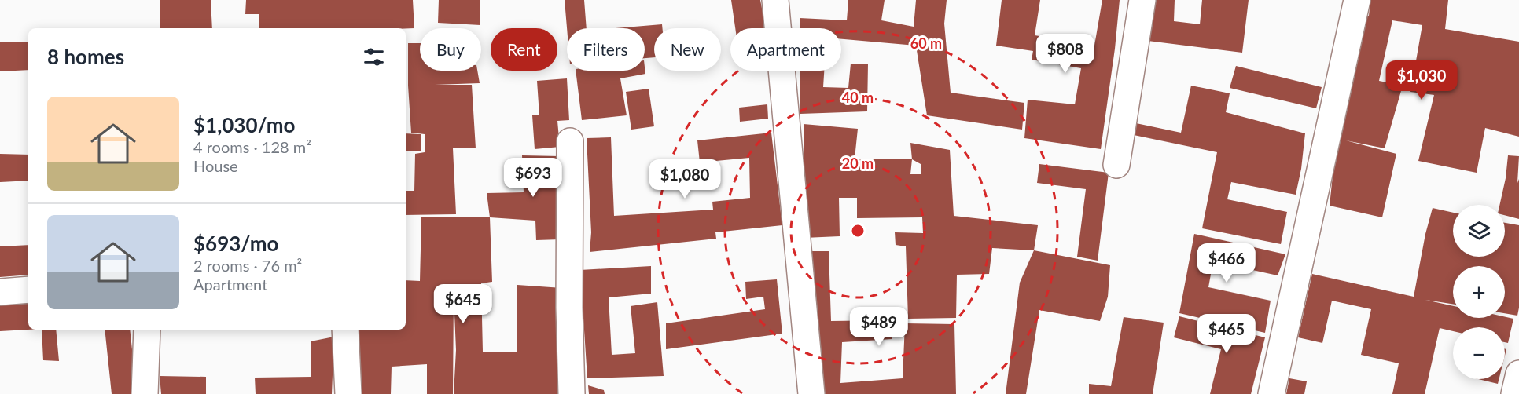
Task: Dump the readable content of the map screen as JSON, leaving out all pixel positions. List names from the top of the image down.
{
  "page": {
    "chip": [
      "Buy",
      "Rent",
      "Filters",
      "New",
      "Apartment"
    ],
    "heading": "8 homes",
    "price": [
      "$808",
      "$1,030",
      "$693",
      "$1,080",
      "$466",
      "$645",
      "$489",
      "$465"
    ],
    "list": [
      {
        "name": "$1,030/mo",
        "note": "4 rooms · 128 m² · House"
      },
      {
        "name": "$693/mo",
        "note": "2 rooms · 76 m² · Apartment"
      }
    ],
    "map_buttons": ["+", "−"]
  },
  "rings": ["60 m", "40 m", "20 m"]
}
